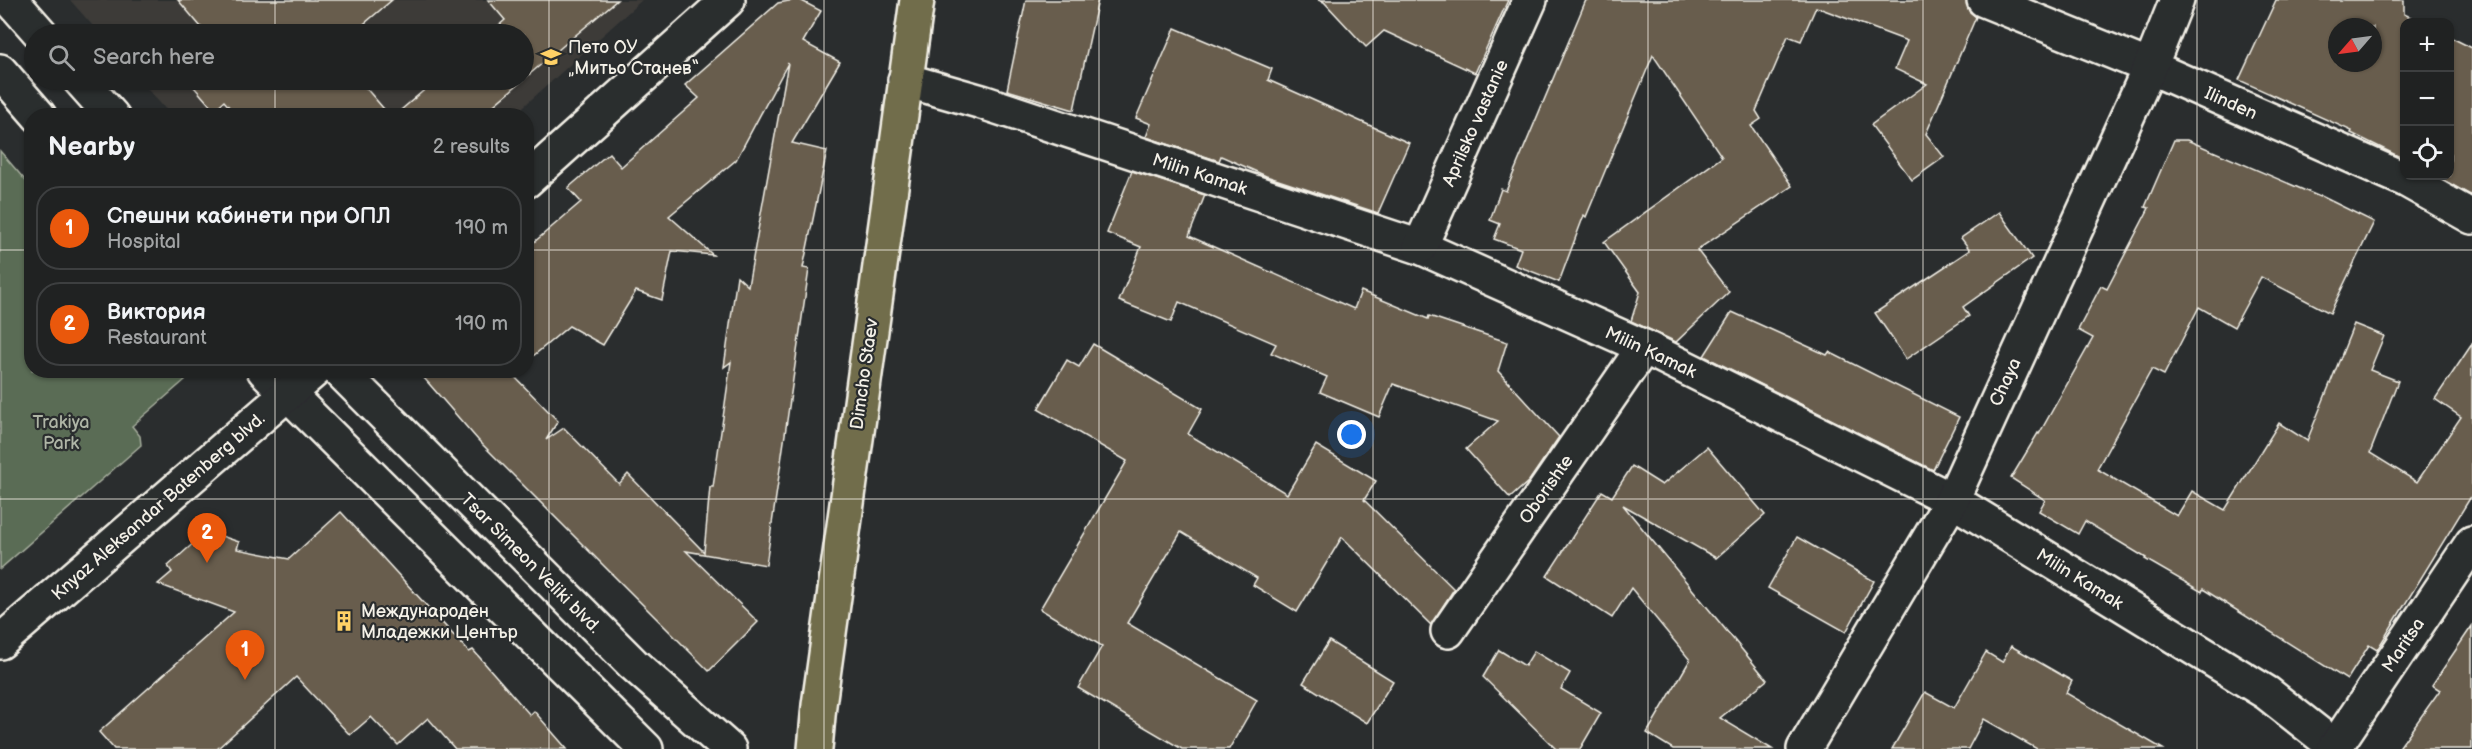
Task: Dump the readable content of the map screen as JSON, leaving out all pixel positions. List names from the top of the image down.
{
  "streets": {
    "main road": ["Dimcho Staev"],
    "street": [
      "Ilinden",
      "Aprilsko vastanie",
      "Milin Kamak",
      "Chaya",
      "Oborishte",
      "Knyaz Aleksandar Batenberg blvd.",
      "Tsar Simeon Veliki blvd.",
      "Maritsa"
    ]
  },
  "crossings": [
    ["Ilinden", "Chaya"],
    ["Aprilsko vastanie", "Milin Kamak"],
    ["Milin Kamak", "Dimcho Staev"],
    ["Milin Kamak", "Chaya"],
    ["Milin Kamak", "Oborishte"],
    ["Milin Kamak", "Maritsa"]
  ],
  "parks": ["Trakiya Park"],
  "places": {
    "school or university": ["Пето ОУ „Митьо Станев“"],
    "building": ["Международен Младежки Център"]
  },
  "north": "bottom left",
  "page": {
    "map_buttons": ["+", "−"],
    "search": "Search here",
    "heading": ["Nearby", "2 results"],
    "list": [
      {
        "mark": "1",
        "name": "Спешни кабинети при ОПЛ",
        "note": "Hospital",
        "value": "190 m"
      },
      {
        "mark": "2",
        "name": "Виктория",
        "note": "Restaurant",
        "value": "190 m"
      }
    ],
    "pins": ["2", "1"]
  }
}
